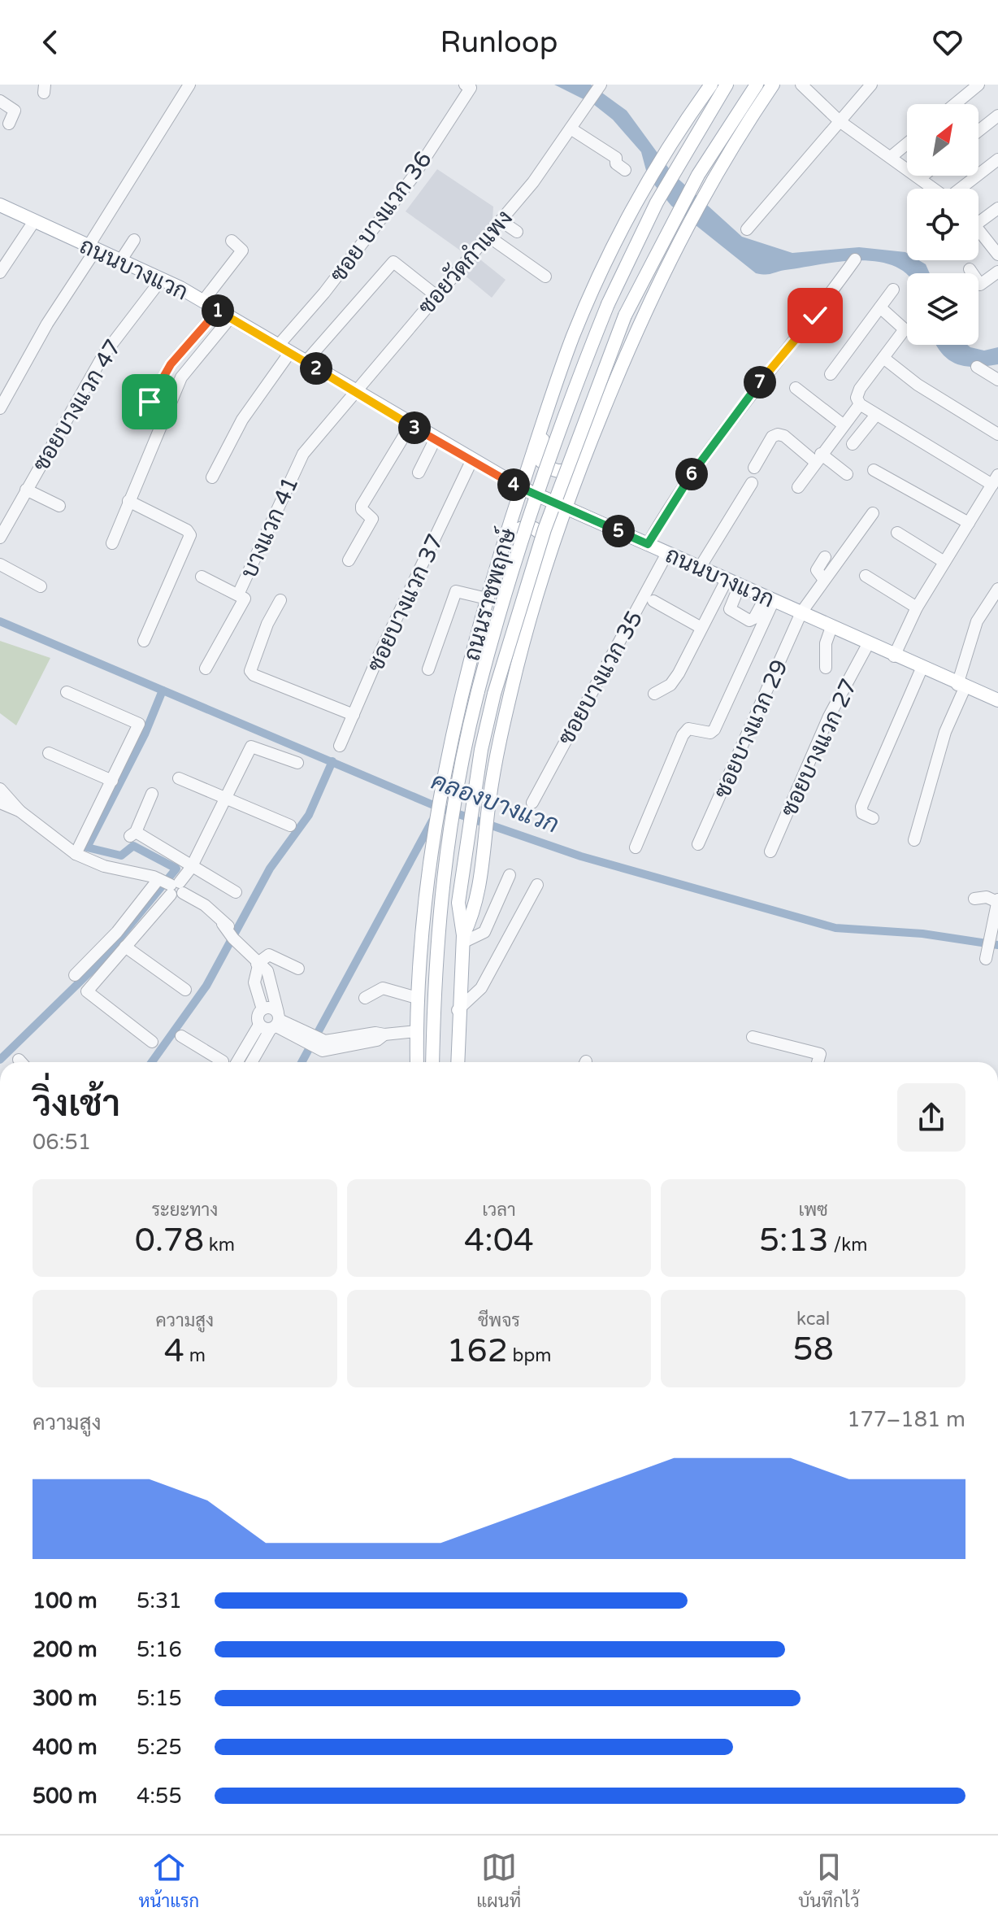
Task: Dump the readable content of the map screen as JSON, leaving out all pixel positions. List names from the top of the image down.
{
  "streets": {
    "main road": ["ถนนบางแวก", "ถนนราชพฤกษ์"],
    "street": [
      "ซอย บางแวก 36",
      "ซอยวัดกำแพง",
      "ซอยบางแวก 47",
      "บางแวก 41",
      "ซอยบางแวก 37",
      "ซอยบางแวก 35",
      "ซอยบางแวก 29",
      "ซอยบางแวก 27"
    ]
  },
  "crossings": [
    ["ซอย บางแวก 36", "ถนนบางแวก"],
    ["ซอยวัดกำแพง", "ถนนบางแวก"],
    ["ซอยวัดกำแพง", "บางแวก 41"],
    ["ถนนบางแวก", "ซอยบางแวก 47"],
    ["ถนนบางแวก", "บางแวก 41"],
    ["ถนนบางแวก", "ถนนราชพฤกษ์"],
    ["ถนนบางแวก", "ซอยบางแวก 37"],
    ["ถนนบางแวก", "ซอยบางแวก 35"],
    ["ถนนบางแวก", "ซอยบางแวก 29"],
    ["ถนนบางแวก", "ซอยบางแวก 27"]
  ],
  "water": ["คลองบางแวก"],
  "north": "top right",
  "page": {
    "header": "Runloop",
    "pins": [
      "1",
      "2",
      "7",
      "3",
      "6",
      "4",
      "5"
    ],
    "heading": ["วิ่งเช้า", "06:51"],
    "stats": [
      ["ระยะทาง", "0.78 km"],
      ["เวลา", "4:04"],
      ["เพซ", "5:13 /km"],
      ["ความสูง", "4 m"],
      ["ชีพจร", "162 bpm"],
      ["kcal", "58"]
    ],
    "chart": ["ความสูง", "177–181 m"],
    "list": [
      {
        "name": "100 m",
        "note": "5:31"
      },
      {
        "name": "200 m",
        "note": "5:16"
      },
      {
        "name": "300 m",
        "note": "5:15"
      },
      {
        "name": "400 m",
        "note": "5:25"
      },
      {
        "name": "500 m",
        "note": "4:55"
      }
    ],
    "tabs": ["หน้าแรก", "แผนที่", "บันทึกไว้"]
  }
}
